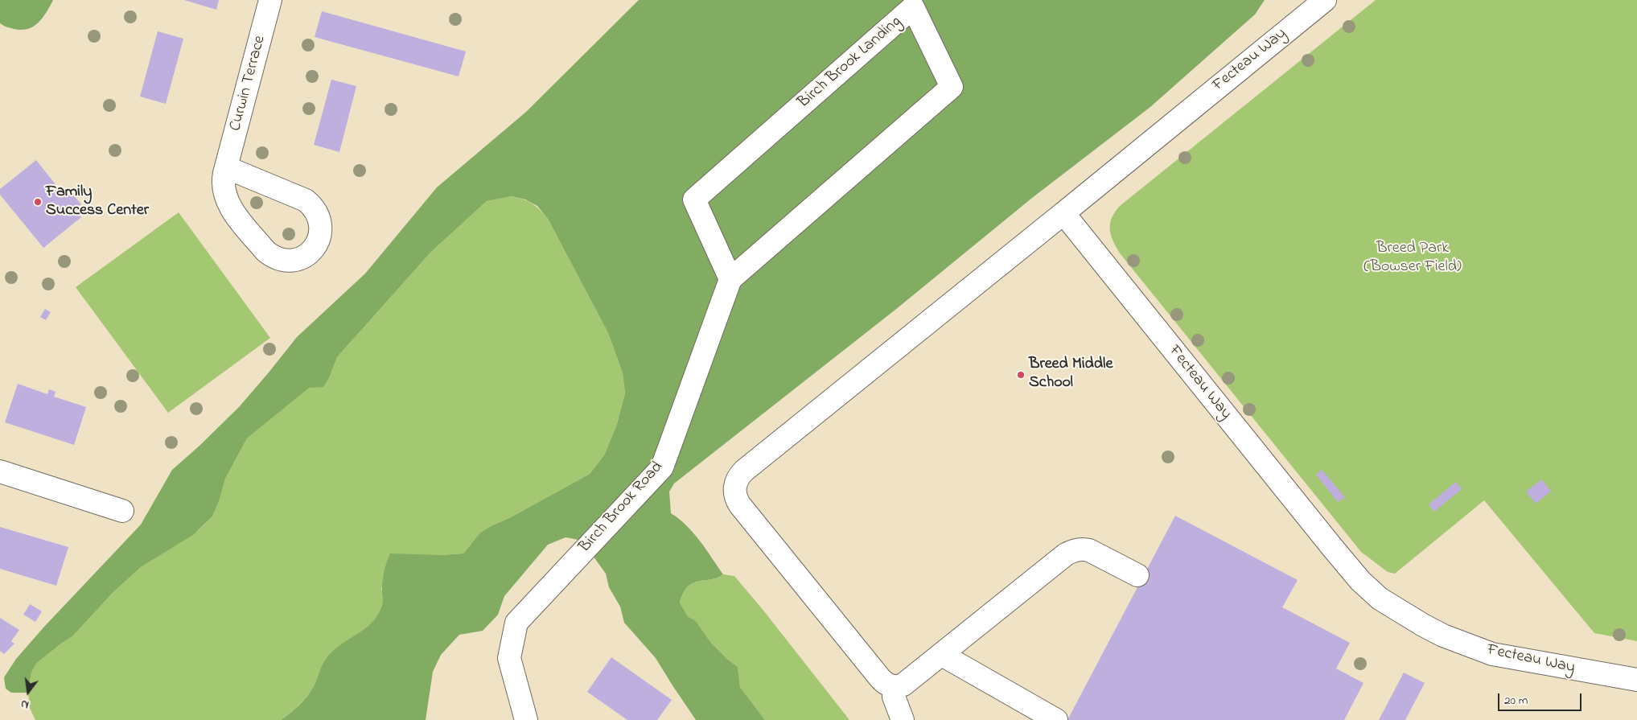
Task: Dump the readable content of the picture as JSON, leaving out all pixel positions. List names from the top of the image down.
{
  "streets": {
    "street": [
      "Fecteau Way",
      "Birch Brook Landing",
      "Curwin Terrace",
      "Birch Brook Road"
    ]
  },
  "crossings": [
    ["Birch Brook Landing", "Birch Brook Road"]
  ],
  "parks": ["Breed Park (Bowser Field)"],
  "places": ["Family Success Center", "Breed Middle School"],
  "scale_bar": "20 m",
  "north": "bottom"
}
